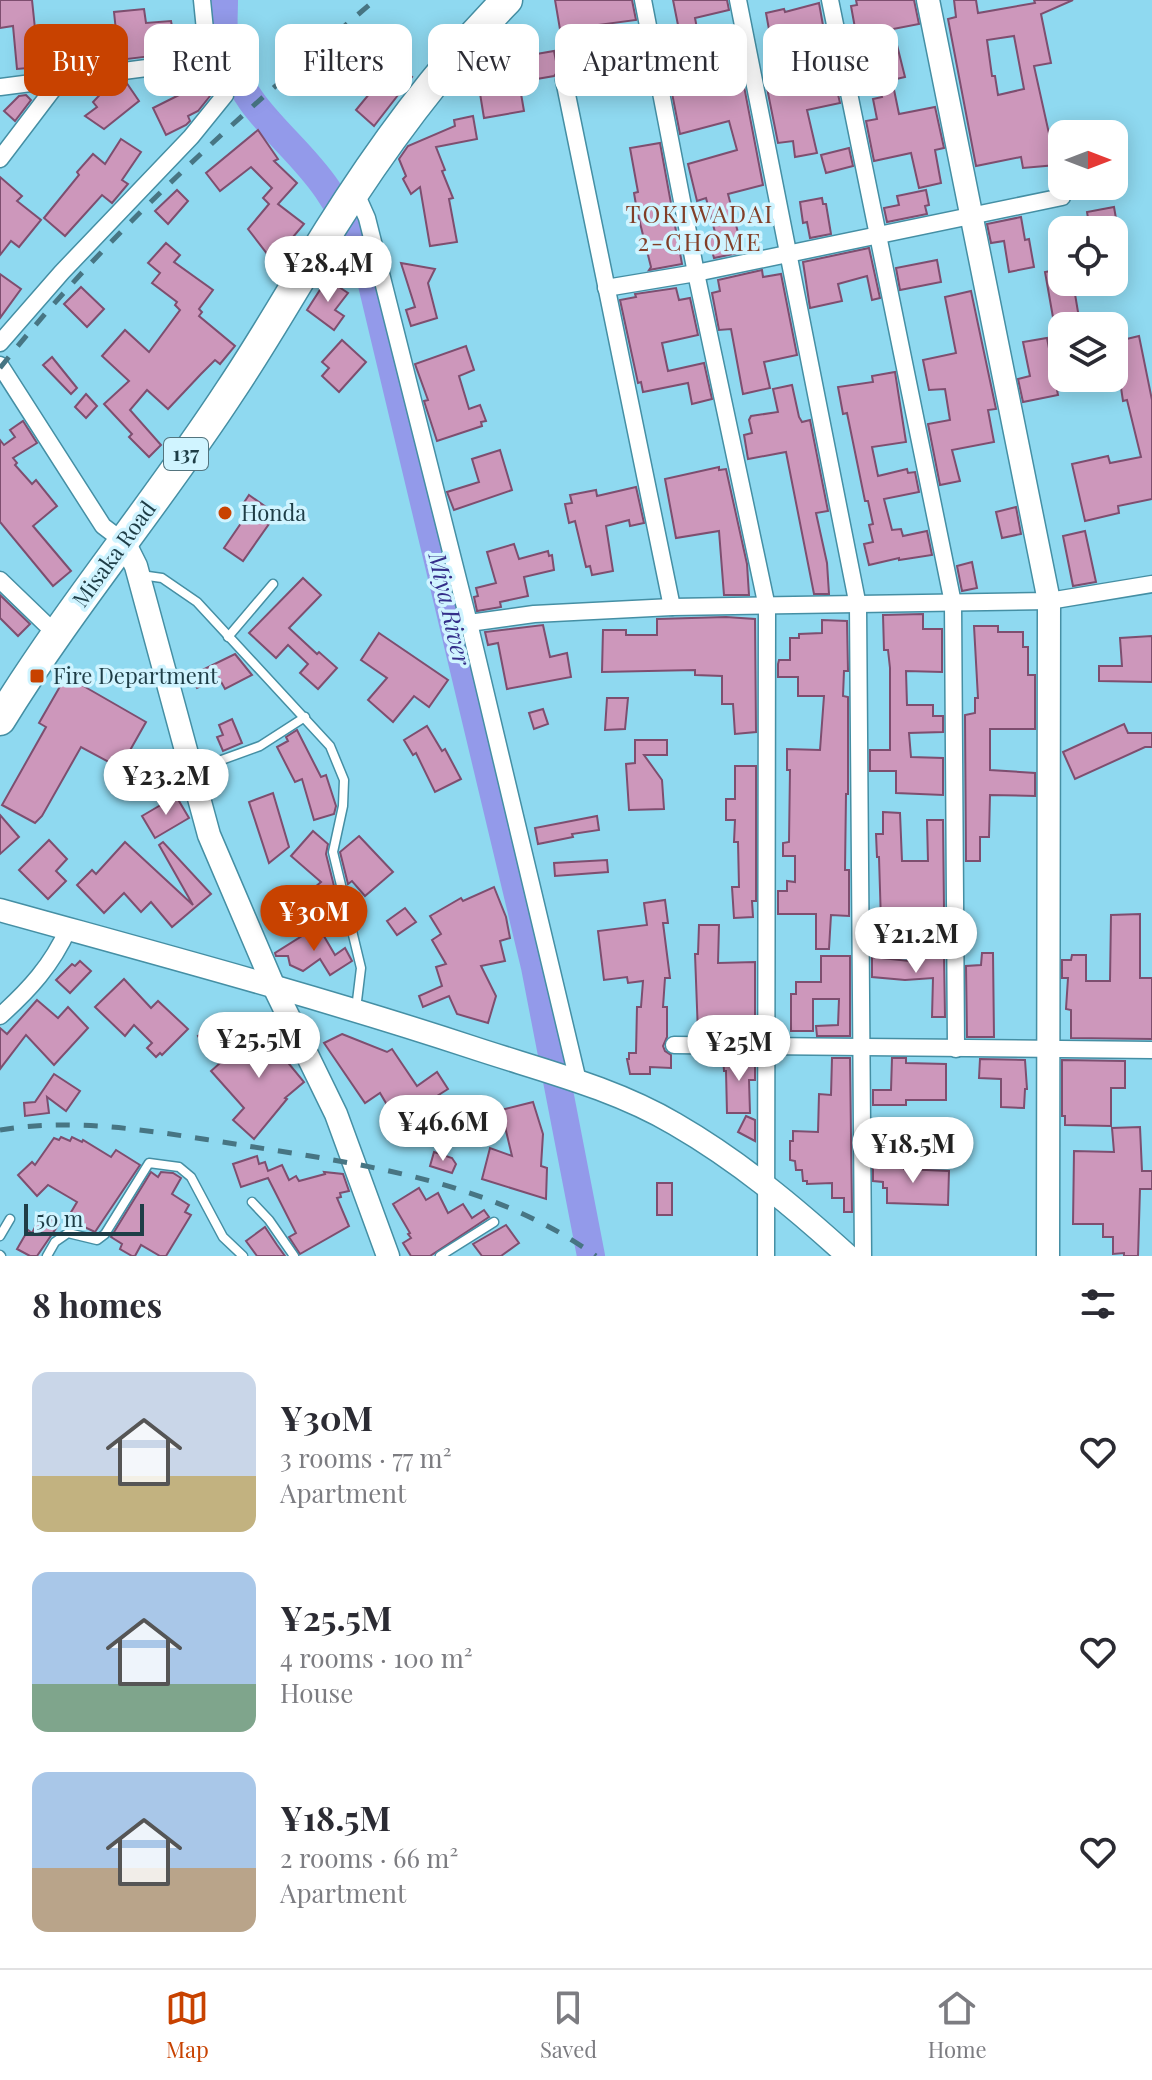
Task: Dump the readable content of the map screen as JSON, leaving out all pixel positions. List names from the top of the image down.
{
  "streets": {
    "highway": ["137", "Misaka Road"]
  },
  "districts": ["TOKIWADAI 2-CHOME"],
  "water": ["Miya River"],
  "places": {
    "other": ["Honda"],
    "transit": ["Fire Department"]
  },
  "scale_bar": "50 m",
  "north": "right",
  "page": {
    "chip": [
      "Buy",
      "Rent",
      "Filters",
      "New",
      "Apartment",
      "House"
    ],
    "price": [
      "¥28.4M",
      "¥23.2M",
      "¥30M",
      "¥21.2M",
      "¥25.5M",
      "¥25M",
      "¥46.6M",
      "¥18.5M"
    ],
    "scale": "50 m",
    "heading": "8 homes",
    "list": [
      {
        "name": "¥30M",
        "note": "3 rooms · 77 m² · Apartment"
      },
      {
        "name": "¥25.5M",
        "note": "4 rooms · 100 m² · House"
      },
      {
        "name": "¥18.5M",
        "note": "2 rooms · 66 m² · Apartment"
      }
    ],
    "tabs": ["Map", "Saved", "Home"]
  }
}
